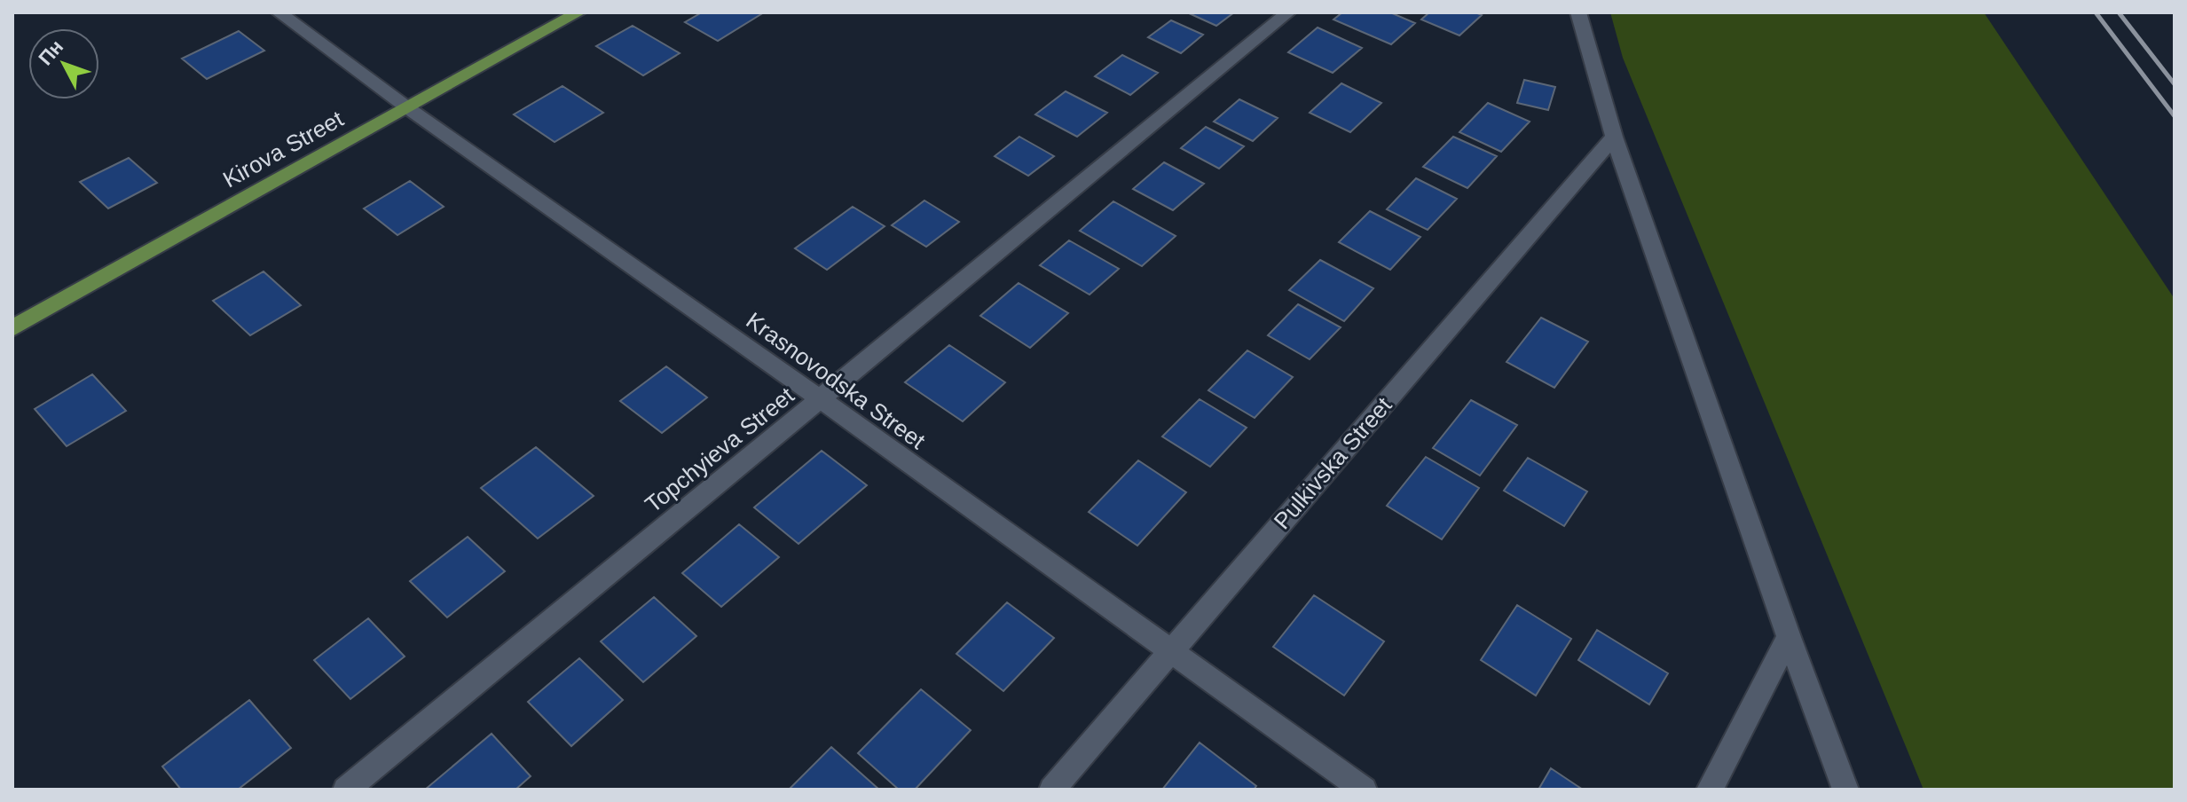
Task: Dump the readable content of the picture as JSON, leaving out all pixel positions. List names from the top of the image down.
{
  "streets": {
    "main road": ["Kirova Street"],
    "street": ["Krasnovodska Street", "Topchyieva Street", "Pulkivska Street"]
  },
  "crossings": [
    ["Kirova Street", "Krasnovodska Street"],
    ["Krasnovodska Street", "Topchyieva Street"],
    ["Krasnovodska Street", "Pulkivska Street"]
  ],
  "north": "top left"
}
